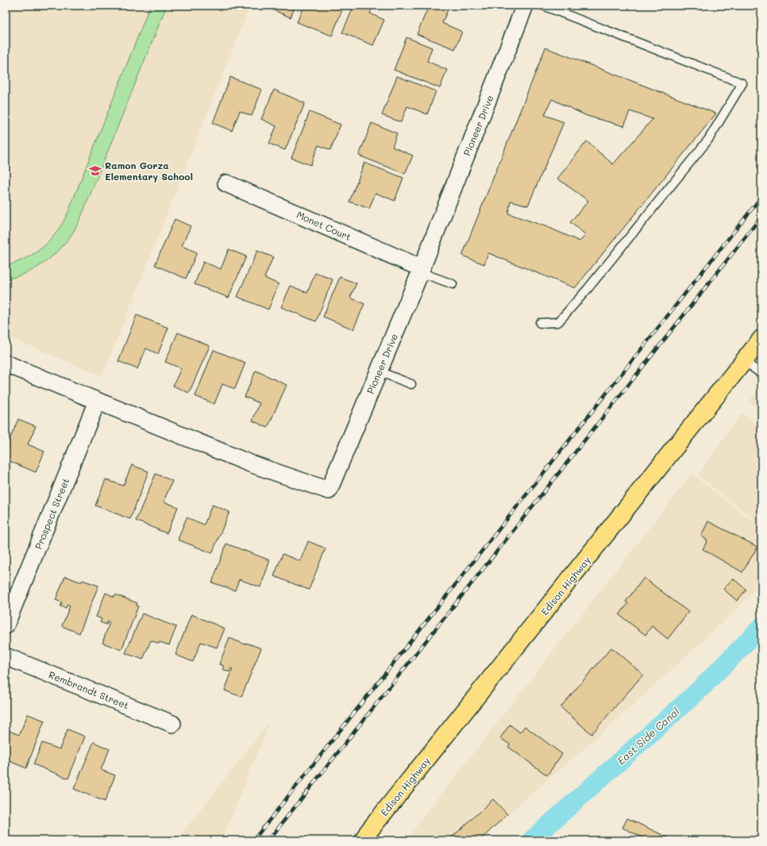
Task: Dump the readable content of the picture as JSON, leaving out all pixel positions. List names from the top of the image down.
{
  "streets": {
    "main road": ["Edison Highway"],
    "street": [
      "Pioneer Drive",
      "Monet Court",
      "Prospect Street",
      "Rembrandt Street"
    ]
  },
  "crossings": [
    ["Pioneer Drive", "Monet Court"],
    ["Pioneer Drive", "Prospect Street"]
  ],
  "water": ["East Side Canal"],
  "places": {
    "school or university": ["Ramon Gorza Elementary School"]
  }
}
